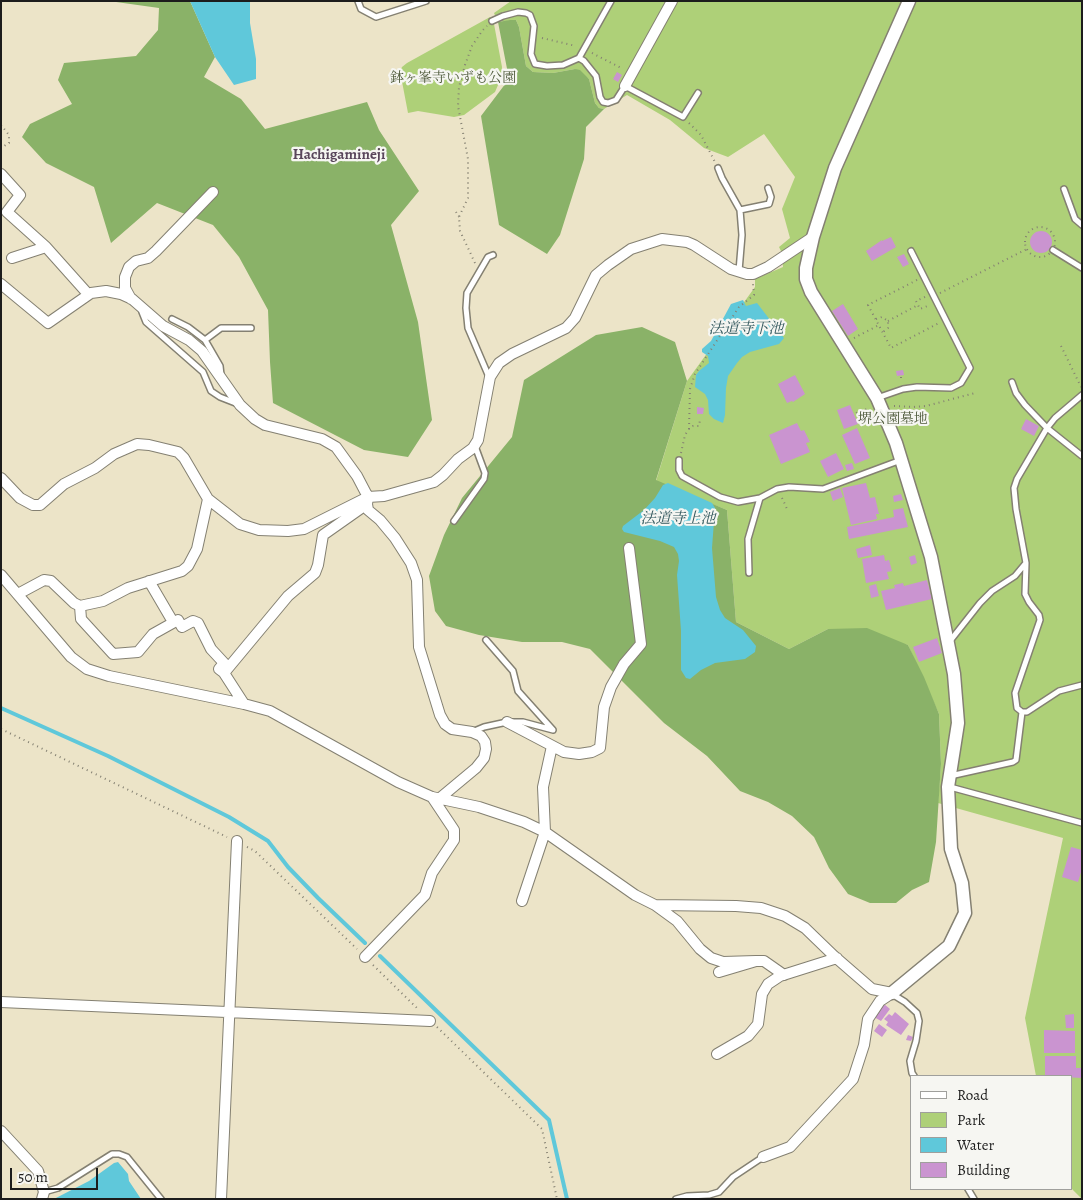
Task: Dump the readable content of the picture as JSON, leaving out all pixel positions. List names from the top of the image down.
{
  "districts": ["Hachigamineji"],
  "water": ["法道寺下池", "法道寺上池"],
  "parks": ["鉢ヶ峯寺いずも公園", "堺公園墓地"],
  "legend": [
    "Road",
    "Park",
    "Water",
    "Building"
  ],
  "scale_bar": "50 m"
}
